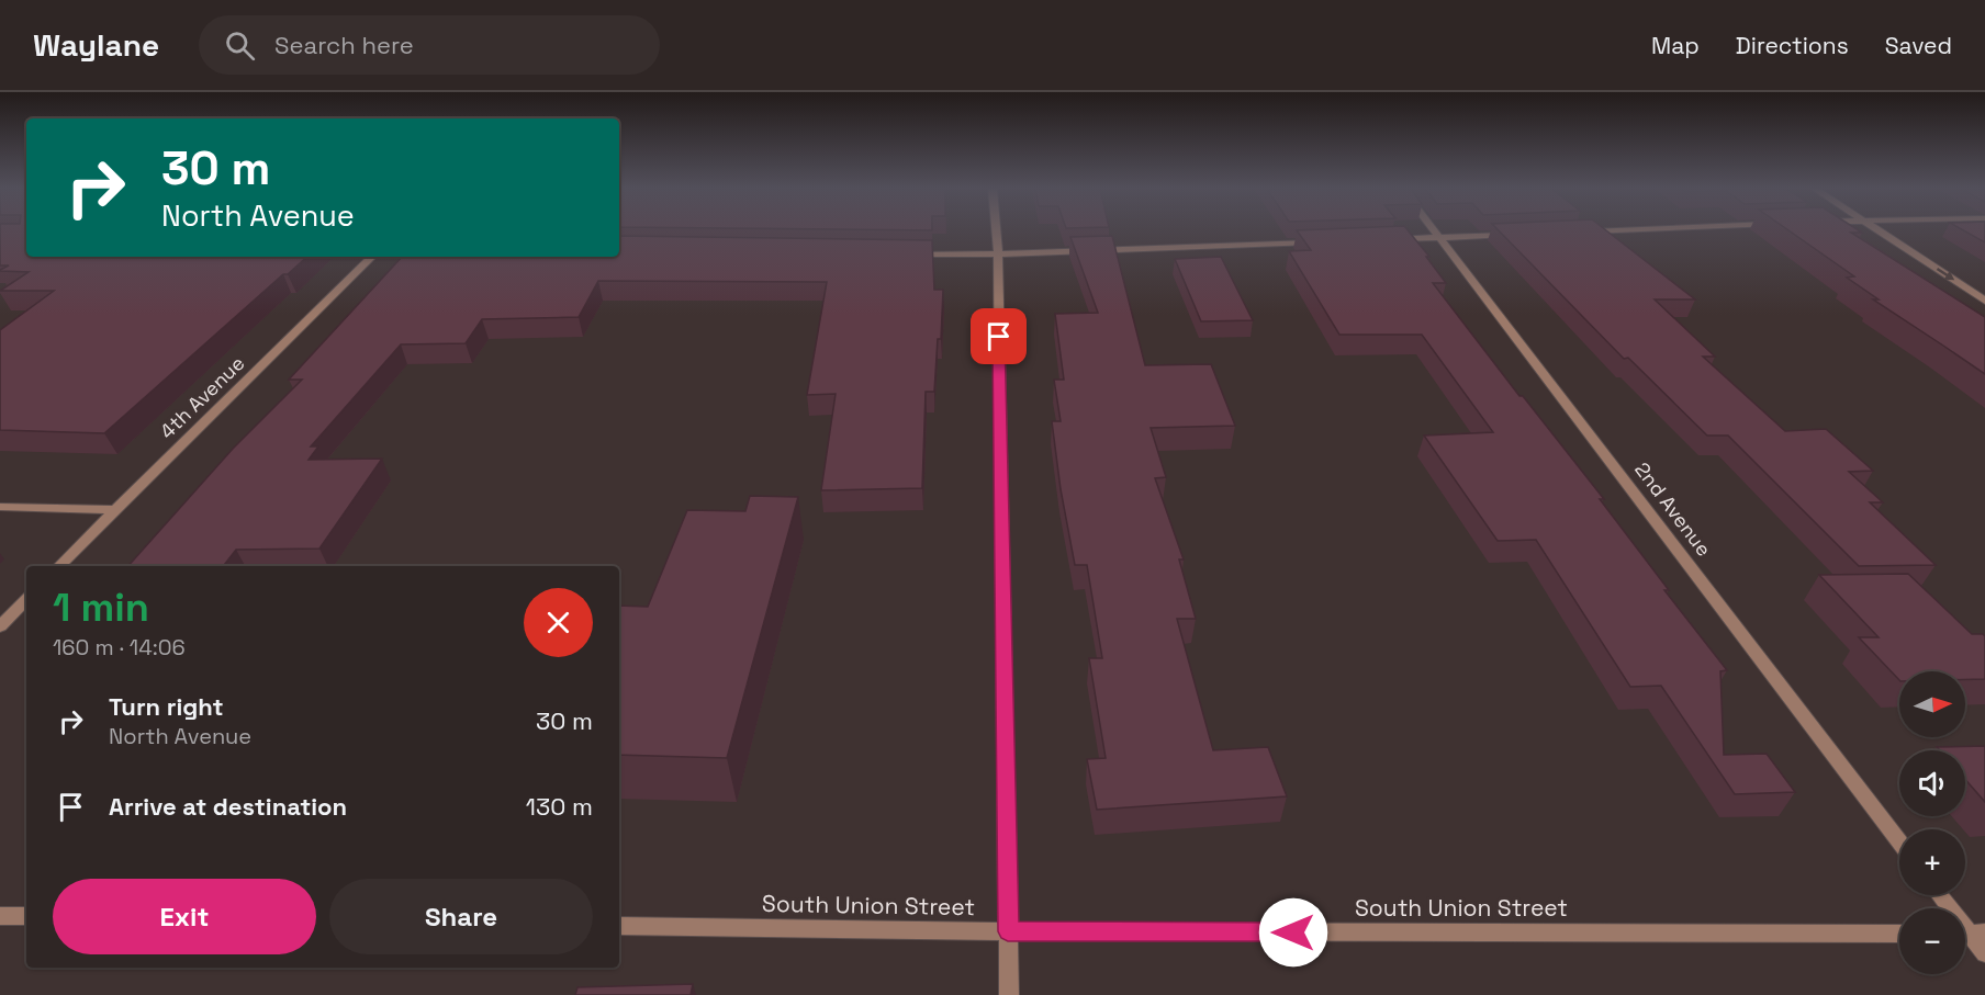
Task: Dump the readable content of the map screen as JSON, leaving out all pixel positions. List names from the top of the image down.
{
  "streets": {
    "street": ["4th Avenue", "2nd Avenue", "South Union Street"]
  },
  "north": "right",
  "page": {
    "header": "Waylane",
    "search": "Search here",
    "nav": ["Map", "Directions", "Saved"],
    "turn": ["30 m", "North Avenue"],
    "heading": ["1 min", "160 m · 14:06"],
    "map_buttons": ["+", "−"],
    "list": [
      {
        "name": "Turn right",
        "note": "North Avenue",
        "value": "30 m"
      },
      {
        "name": "Arrive at destination",
        "value": "130 m"
      }
    ],
    "buttons": ["Exit", "Share"]
  }
}
